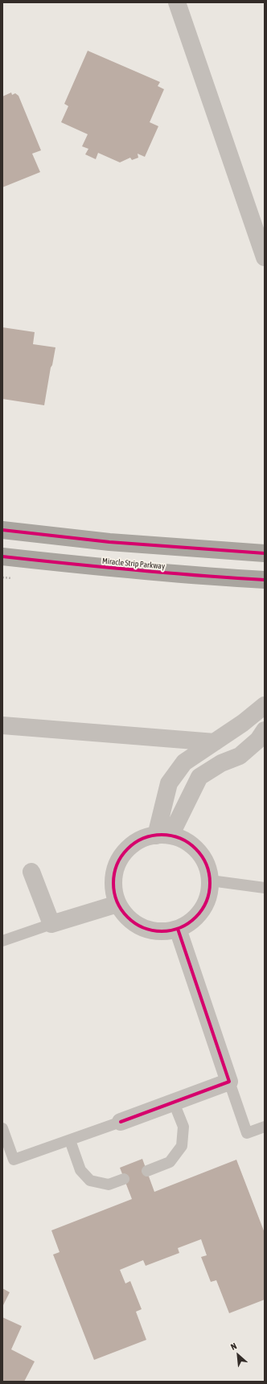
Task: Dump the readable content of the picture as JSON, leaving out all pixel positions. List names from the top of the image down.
{
  "streets": {
    "highway": ["Miracle Strip Parkway"]
  },
  "north": "top left"
}
